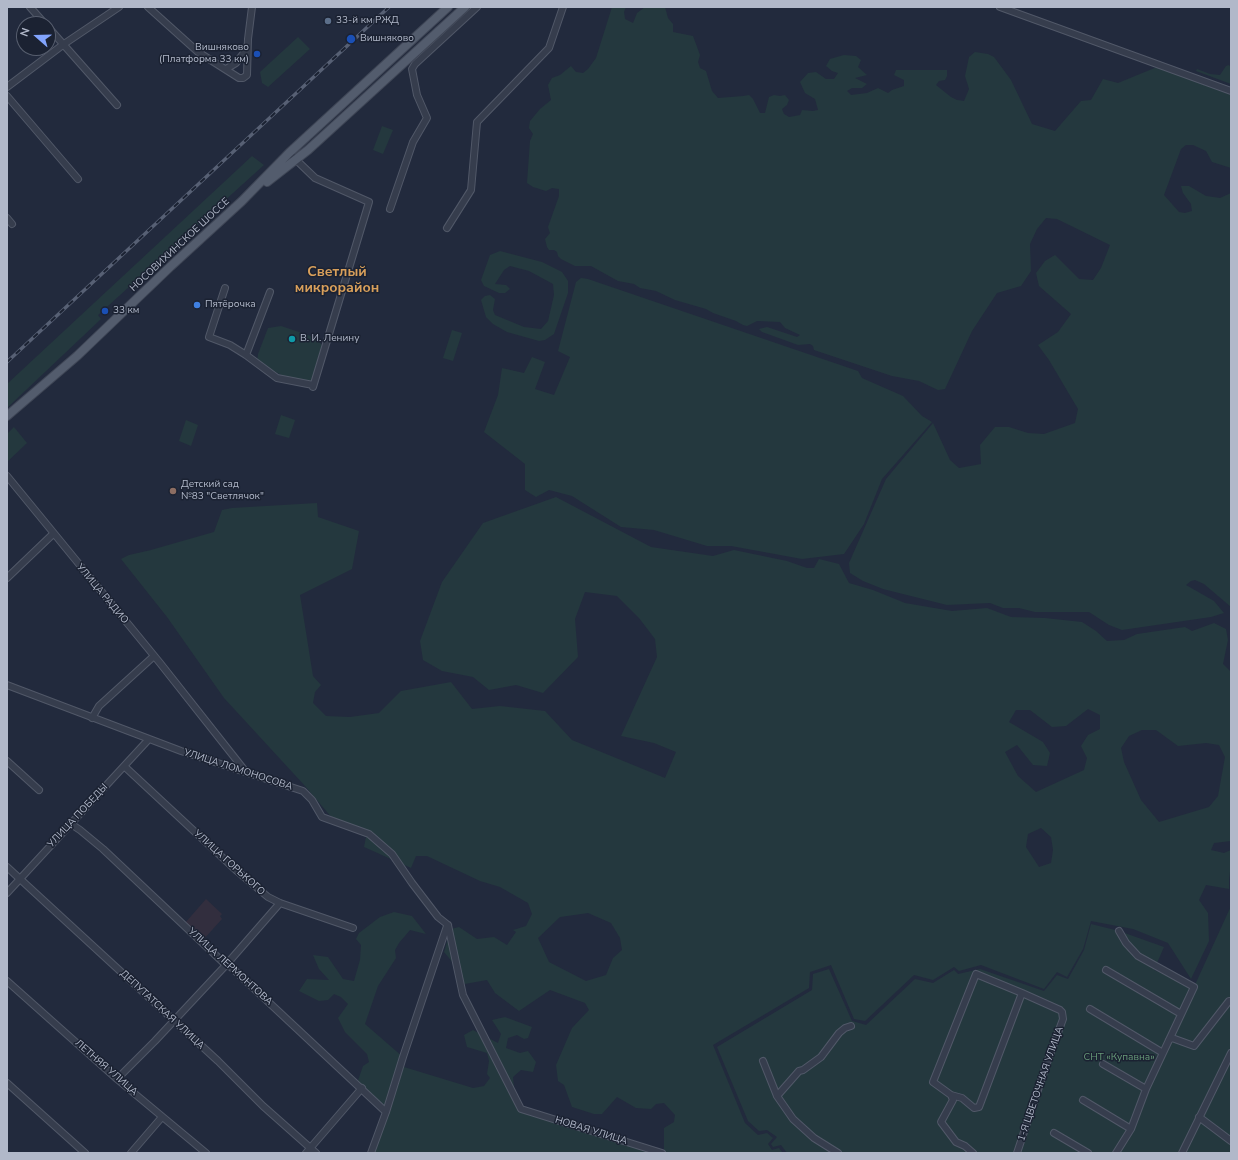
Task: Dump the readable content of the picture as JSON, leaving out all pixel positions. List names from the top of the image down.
{
  "streets": {
    "main road": ["НОСОВИХИНСКОЕ ШОССЕ"],
    "street": [
      "УЛИЦА РАДИО",
      "УЛИЦА ЛОМОНОСОВА",
      "УЛИЦА ПОБЕДЫ",
      "УЛИЦА ГОРЬКОГО",
      "УЛИЦА ЛЕРМОНТОВА",
      "ДЕПУТАТСКАЯ УЛИЦА",
      "ЛЕТНЯЯ УЛИЦА",
      "1-Я ЦВЕТОЧНАЯ УЛИЦА",
      "НОВАЯ УЛИЦА"
    ]
  },
  "crossings": [
    ["УЛИЦА РАДИО", "УЛИЦА ЛОМОНОСОВА"],
    ["УЛИЦА ЛОМОНОСОВА", "УЛИЦА ПОБЕДЫ"],
    ["УЛИЦА ЛОМОНОСОВА", "НОВАЯ УЛИЦА"],
    ["УЛИЦА ПОБЕДЫ", "УЛИЦА ГОРЬКОГО"],
    ["УЛИЦА ПОБЕДЫ", "УЛИЦА ЛЕРМОНТОВА"],
    ["УЛИЦА ПОБЕДЫ", "ДЕПУТАТСКАЯ УЛИЦА"]
  ],
  "districts": ["Светлый микрорайон"],
  "parks": ["СНТ «Купавна»"],
  "places": [
    "33-й км РЖД",
    "Вишняково",
    "Вишняково (Платформа 33 км)",
    "Пятёрочка",
    "33 км",
    "В. И. Ленину",
    "Детский сад №83 \"Светлячок\""
  ],
  "north": "left"
}
